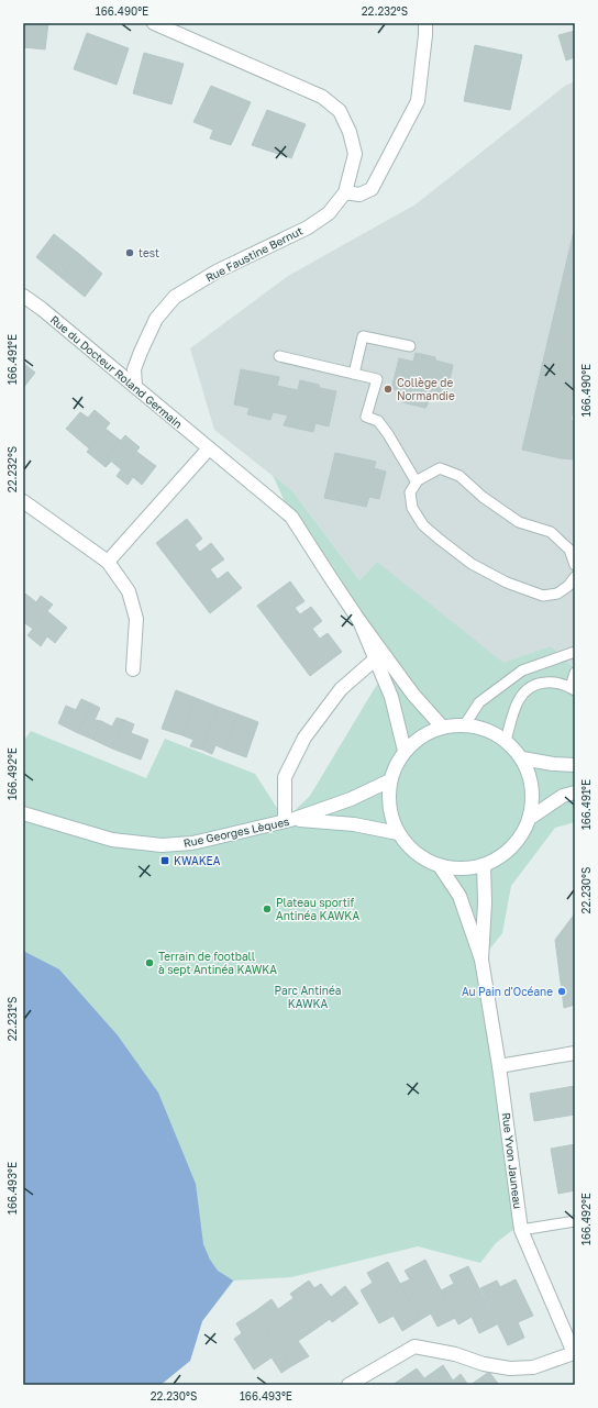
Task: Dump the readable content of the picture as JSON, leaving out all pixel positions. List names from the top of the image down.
{
  "streets": {
    "street": [
      "Rue Faustine Bernut",
      "Rue du Docteur Roland Germain",
      "Rue Georges Lèques",
      "Rue Yvon Jauneau"
    ]
  },
  "crossings": [
    ["Rue Faustine Bernut", "Rue du Docteur Roland Germain"],
    ["Rue du Docteur Roland Germain", "Rue Georges Lèques"],
    ["Rue du Docteur Roland Germain", "Rue Yvon Jauneau"],
    ["Rue Georges Lèques", "Rue Yvon Jauneau"]
  ],
  "parks": ["Parc Antinéa KAWKA"],
  "places": {
    "other": [
      "test",
      "Collège de Normandie",
      "Plateau sportif Antinéa KAWKA",
      "Terrain de football à sept Antinéa KAWKA",
      "Au Pain d'Océane"
    ],
    "transit": ["KWAKEA"]
  },
  "coordinates": [
    "166.490°E",
    "22.232°S",
    "166.491°E",
    "166.492°E",
    "22.230°S",
    "22.231°S",
    "166.493°E"
  ]
}
